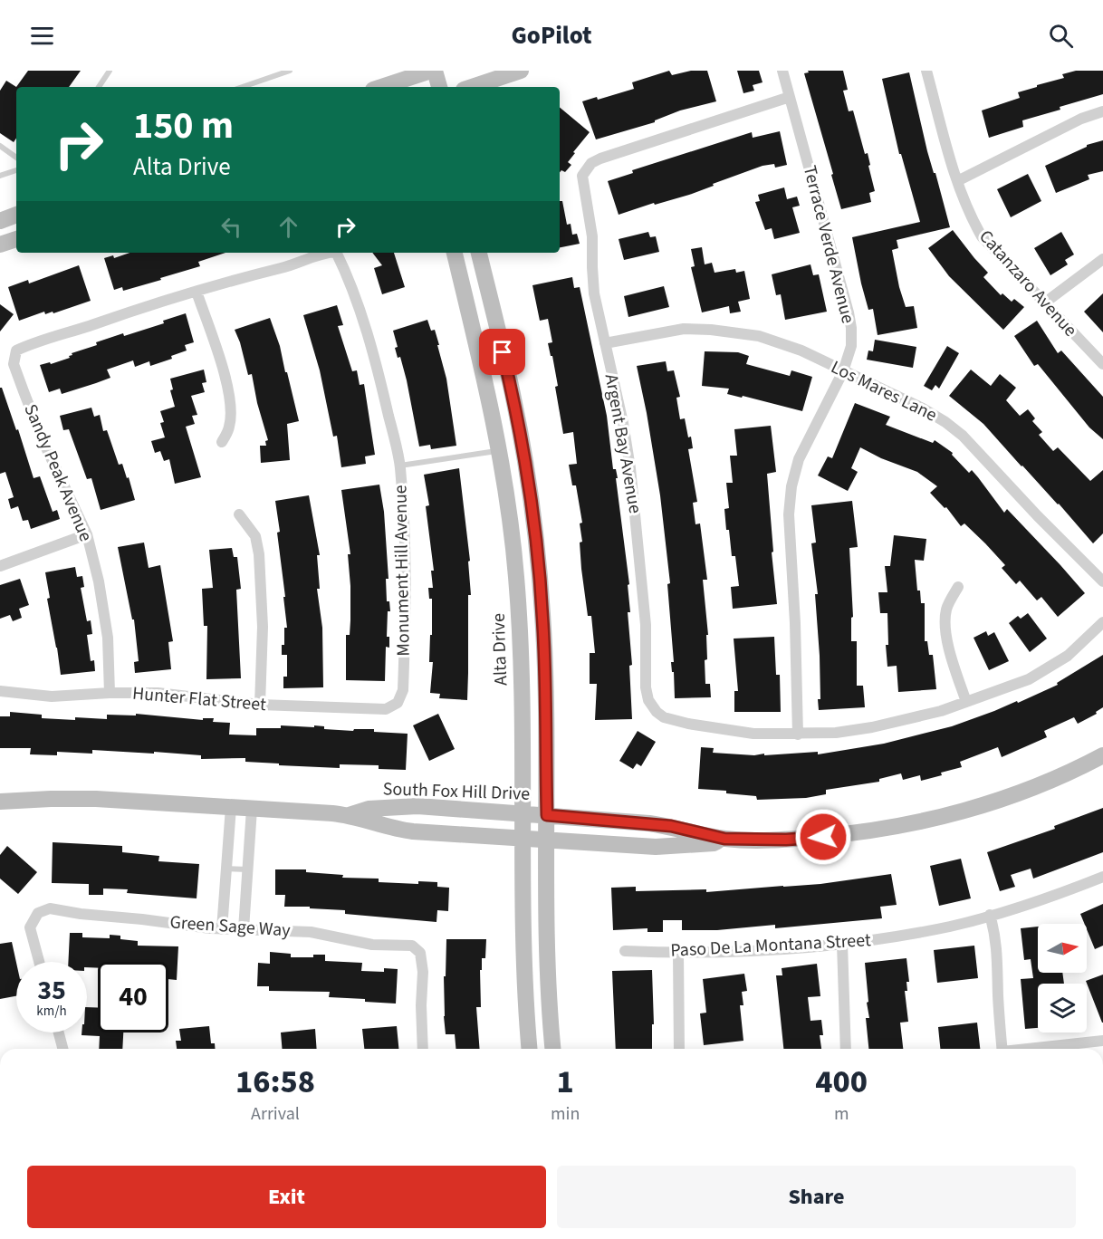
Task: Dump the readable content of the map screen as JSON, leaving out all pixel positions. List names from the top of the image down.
{
  "streets": {
    "main road": ["Alta Drive", "South Fox Hill Drive"],
    "street": [
      "Terrace Verde Avenue",
      "Catanzaro Avenue",
      "Los Mares Lane",
      "Argent Bay Avenue",
      "Sandy Peak Avenue",
      "Monument Hill Avenue",
      "Hunter Flat Street",
      "Green Sage Way",
      "Paso De La Montana Street"
    ]
  },
  "crossings": [
    ["Terrace Verde Avenue", "Los Mares Lane"],
    ["Terrace Verde Avenue", "Argent Bay Avenue"],
    ["Los Mares Lane", "Argent Bay Avenue"],
    ["Sandy Peak Avenue", "Monument Hill Avenue"],
    ["Sandy Peak Avenue", "Hunter Flat Street"],
    ["Monument Hill Avenue", "Hunter Flat Street"],
    ["Alta Drive", "South Fox Hill Drive"]
  ],
  "north": "right",
  "page": {
    "header": "GoPilot",
    "turn": ["150 m", "Alta Drive"],
    "speed": "35 km/h",
    "limit": "40",
    "eta": [
      "16:58",
      "Arrival",
      "1",
      "min",
      "400",
      "m"
    ],
    "buttons": ["Exit", "Share"]
  }
}
